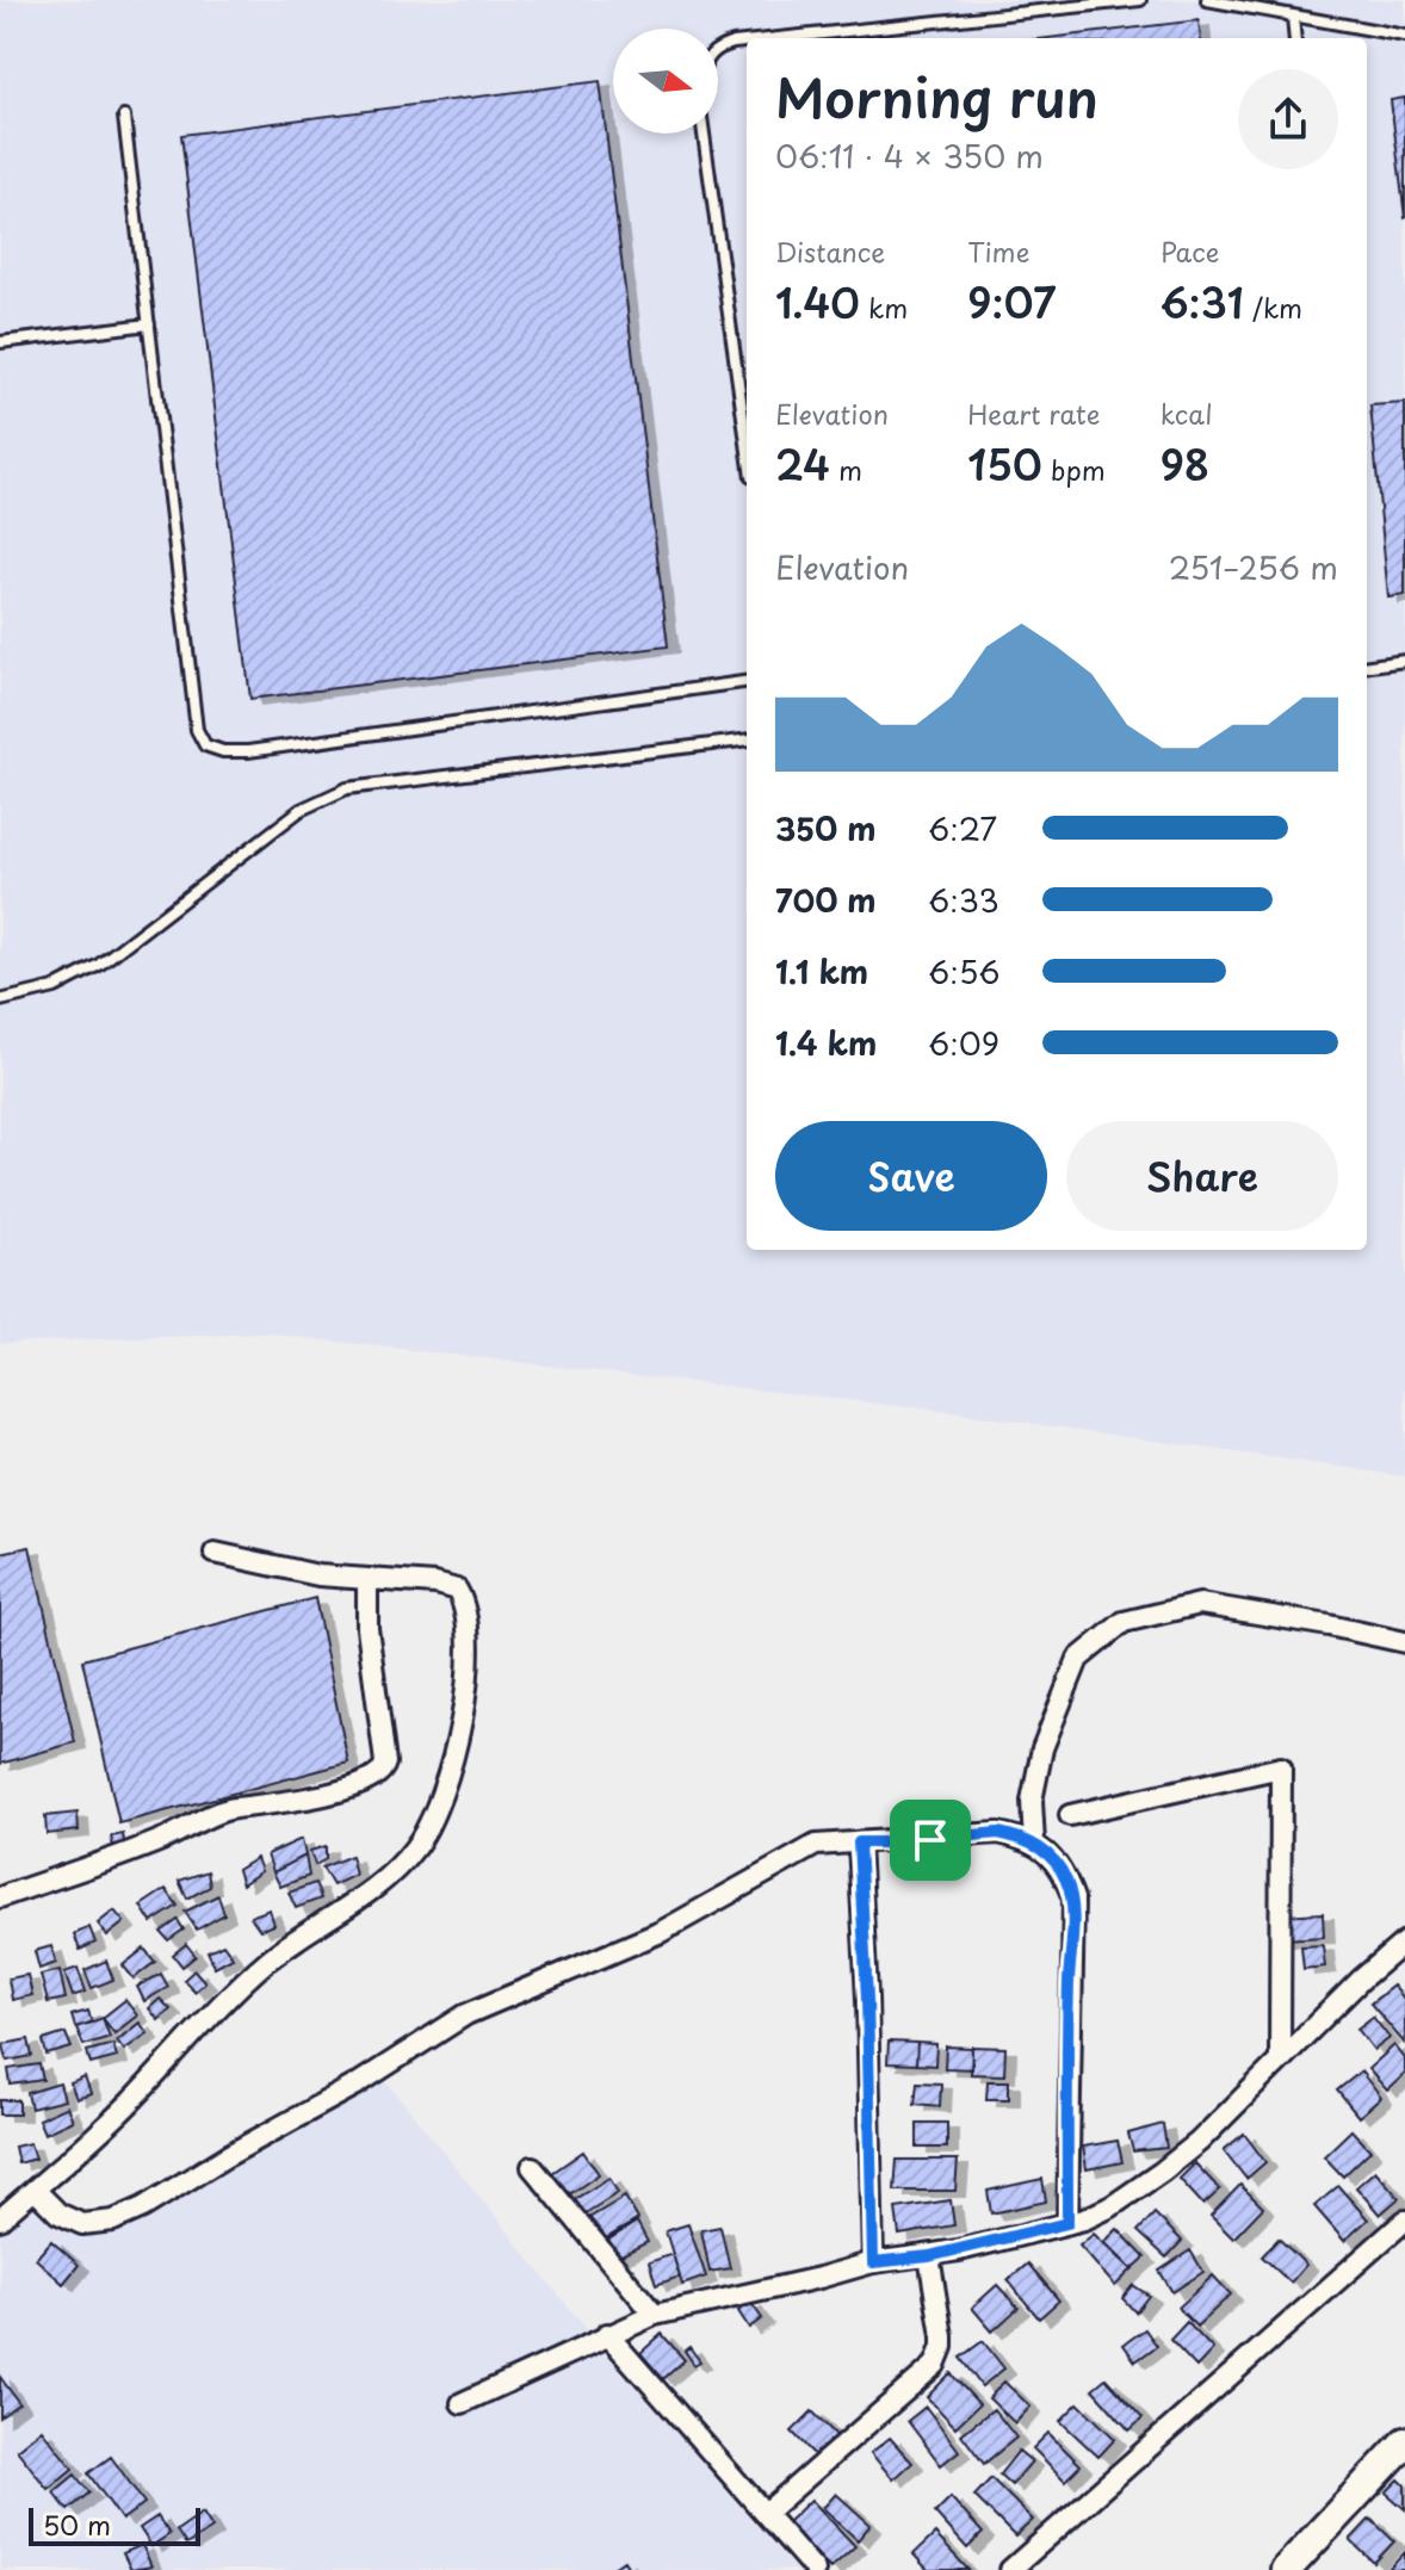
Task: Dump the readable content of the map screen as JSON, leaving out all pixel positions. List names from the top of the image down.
{
  "scale_bar": "50 m",
  "north": "right",
  "page": {
    "heading": ["Morning run", "06:11 · 4 × 350 m"],
    "stats": [
      ["Distance", "1.40 km"],
      ["Time", "9:07"],
      ["Pace", "6:31 /km"],
      ["Elevation", "24 m"],
      ["Heart rate", "150 bpm"],
      ["kcal", "98"]
    ],
    "chart": ["Elevation", "251–256 m"],
    "list": [
      {
        "name": "350 m",
        "note": "6:27"
      },
      {
        "name": "700 m",
        "note": "6:33"
      },
      {
        "name": "1.1 km",
        "note": "6:56"
      },
      {
        "name": "1.4 km",
        "note": "6:09"
      }
    ],
    "buttons": ["Save", "Share"],
    "scale": "50 m"
  }
}
